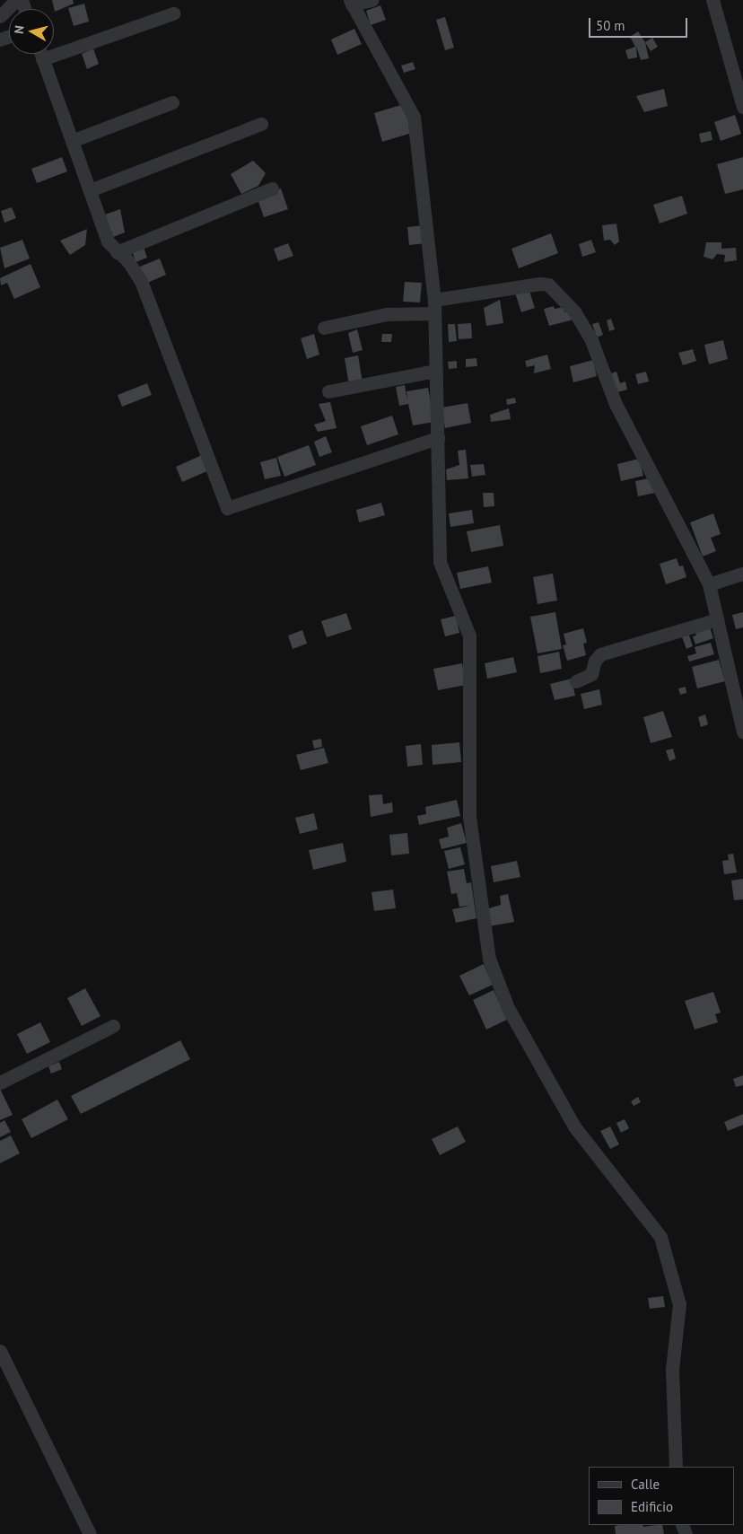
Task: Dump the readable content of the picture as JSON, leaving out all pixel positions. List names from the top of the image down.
{
  "legend": ["Calle", "Edificio"],
  "scale_bar": "50 m",
  "north": "left"
}
